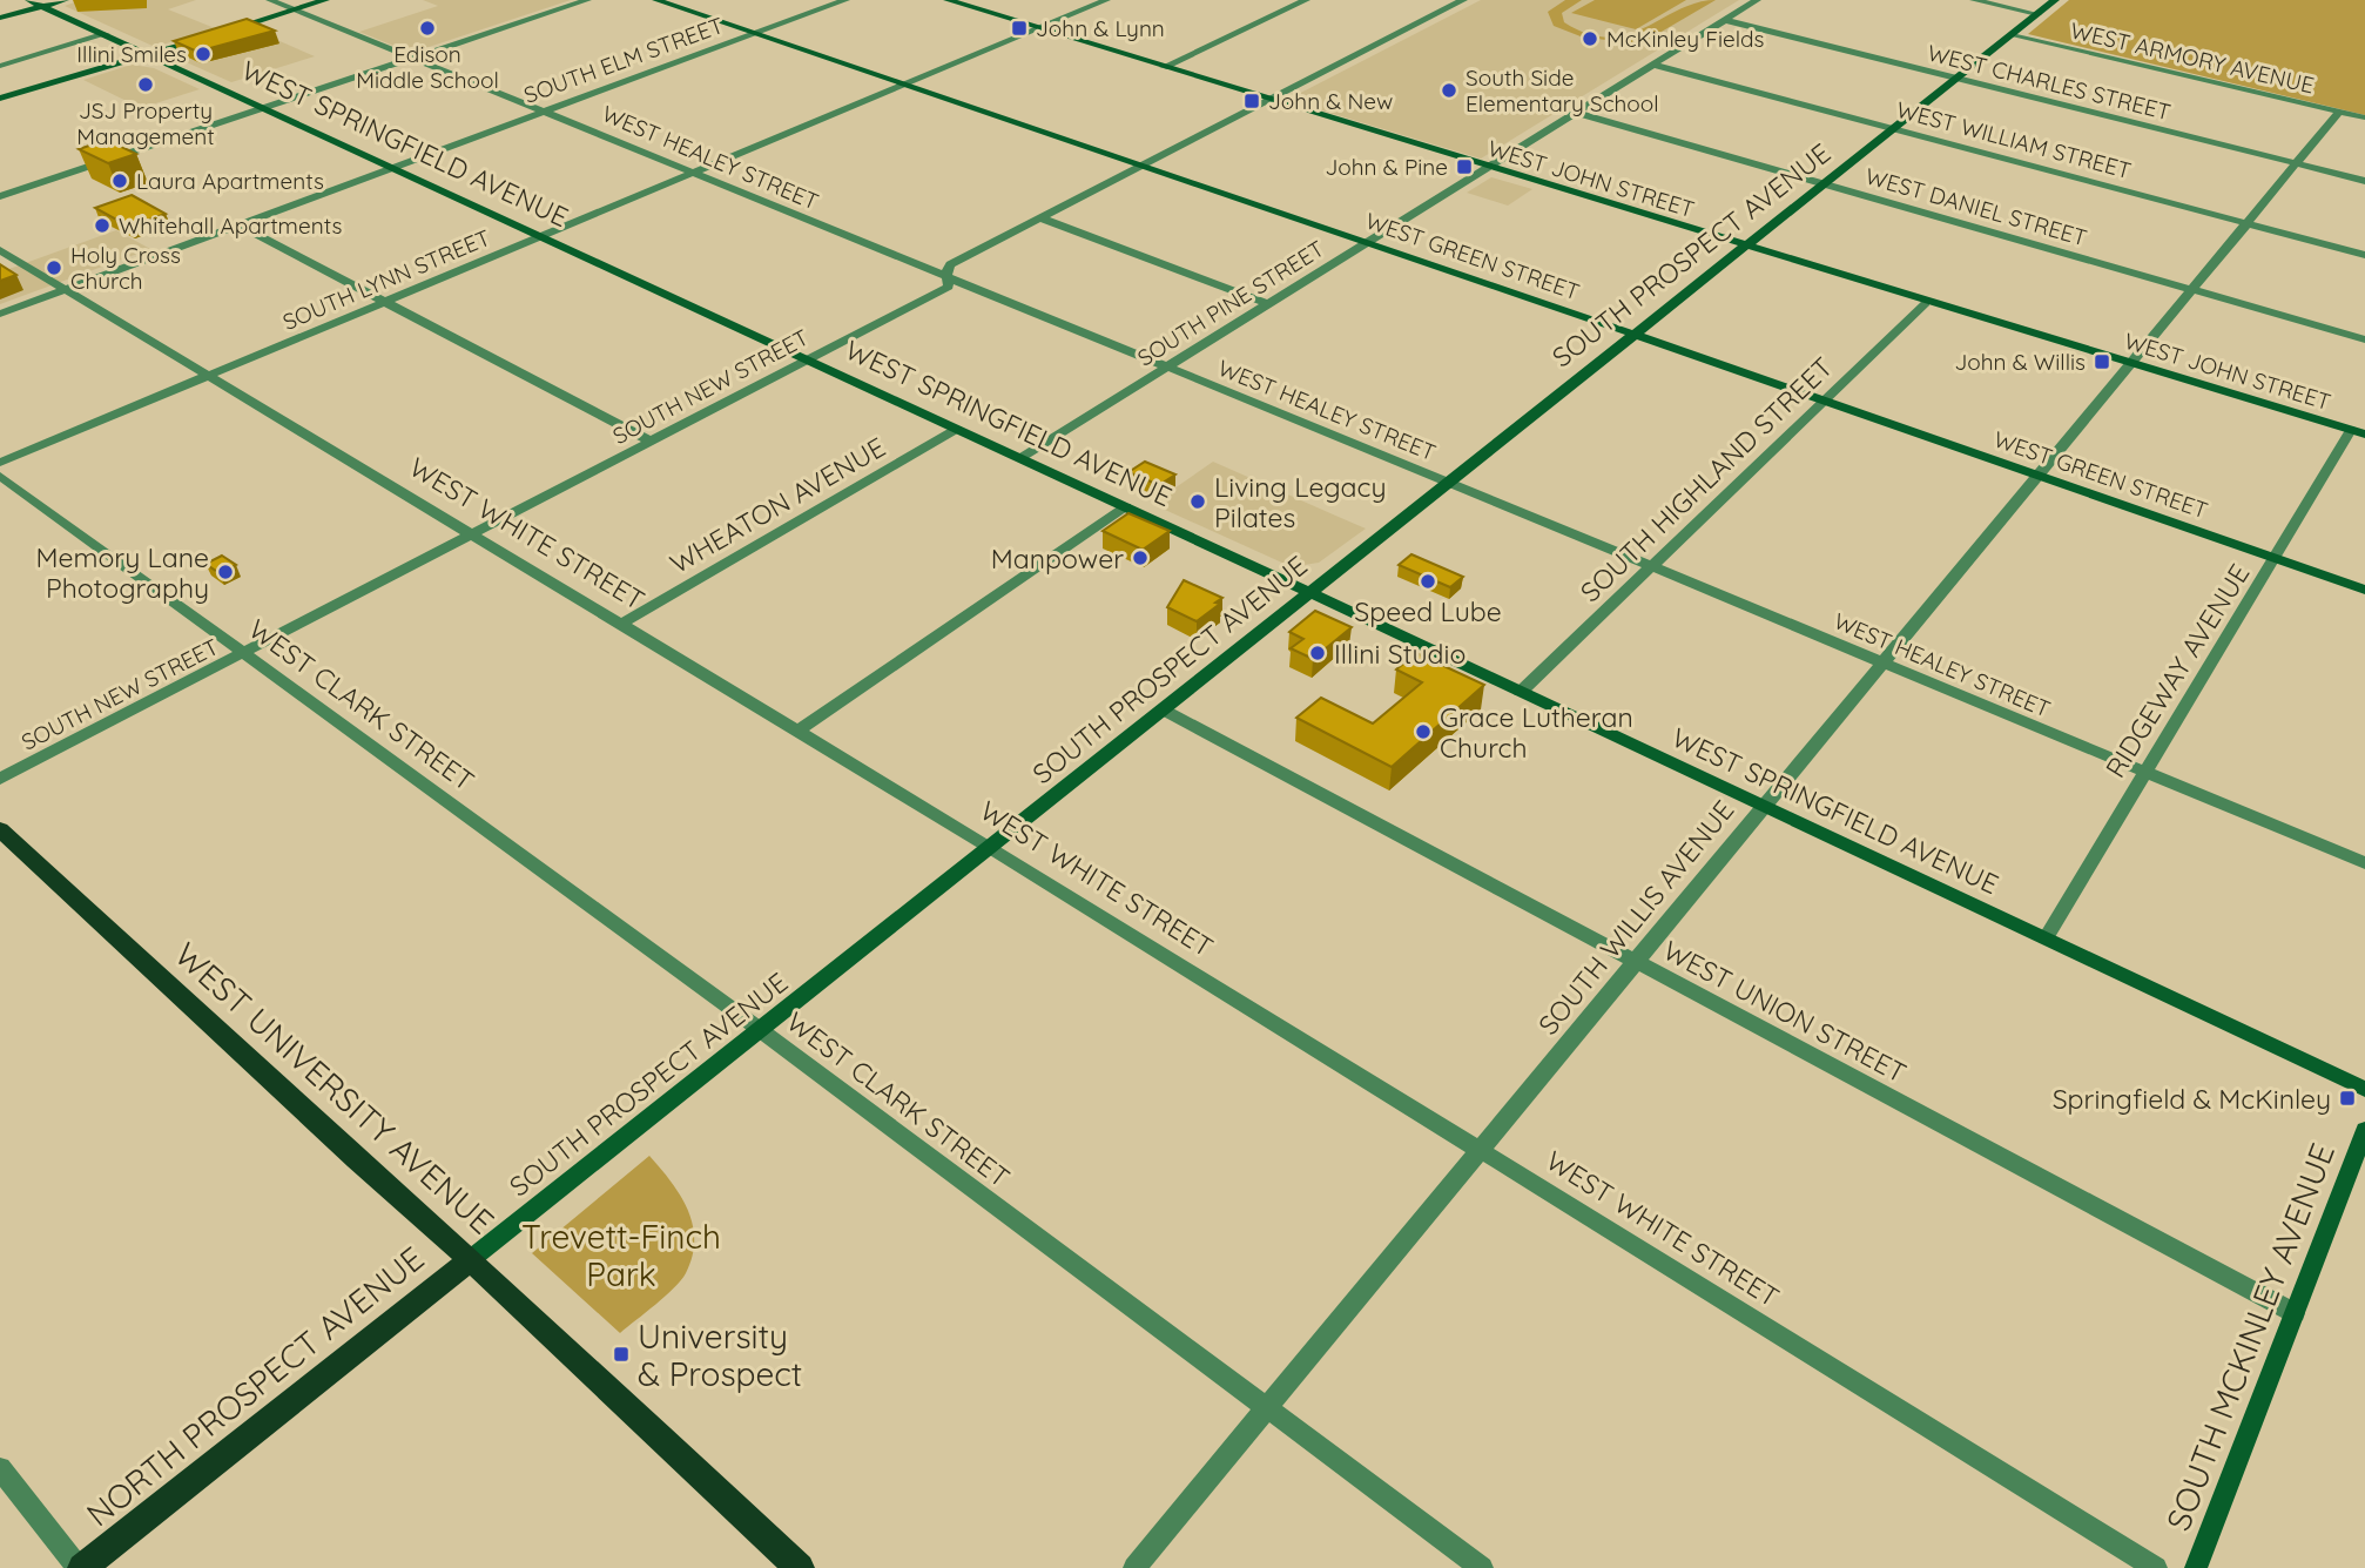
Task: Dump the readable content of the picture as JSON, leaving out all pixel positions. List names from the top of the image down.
{
  "streets": {
    "main road": [
      "WEST SPRINGFIELD AVENUE",
      "WEST JOHN STREET",
      "SOUTH PROSPECT AVENUE",
      "WEST GREEN STREET",
      "WEST UNIVERSITY AVENUE",
      "SOUTH MCKINLEY AVENUE",
      "NORTH PROSPECT AVENUE"
    ],
    "street": [
      "WEST ARMORY AVENUE",
      "SOUTH ELM STREET",
      "WEST CHARLES STREET",
      "WEST WILLIAM STREET",
      "WEST HEALEY STREET",
      "WEST DANIEL STREET",
      "SOUTH LYNN STREET",
      "SOUTH PINE STREET",
      "SOUTH NEW STREET",
      "SOUTH HIGHLAND STREET",
      "WHEATON AVENUE",
      "WEST WHITE STREET",
      "RIDGEWAY AVENUE",
      "WEST CLARK STREET",
      "SOUTH WILLIS AVENUE",
      "WEST UNION STREET"
    ]
  },
  "crossings": [
    ["WEST ARMORY AVENUE", "SOUTH PROSPECT AVENUE"],
    ["WEST ARMORY AVENUE", "SOUTH WILLIS AVENUE"],
    ["SOUTH ELM STREET", "WEST SPRINGFIELD AVENUE"],
    ["SOUTH ELM STREET", "WEST HEALEY STREET"],
    ["SOUTH ELM STREET", "WEST GREEN STREET"],
    ["SOUTH ELM STREET", "WEST WHITE STREET"],
    ["WEST CHARLES STREET", "SOUTH PROSPECT AVENUE"],
    ["WEST CHARLES STREET", "SOUTH PINE STREET"],
    ["WEST CHARLES STREET", "SOUTH WILLIS AVENUE"],
    ["WEST WILLIAM STREET", "SOUTH PROSPECT AVENUE"],
    ["WEST WILLIAM STREET", "SOUTH PINE STREET"],
    ["WEST WILLIAM STREET", "SOUTH WILLIS AVENUE"],
    ["WEST SPRINGFIELD AVENUE", "SOUTH PROSPECT AVENUE"],
    ["WEST SPRINGFIELD AVENUE", "SOUTH LYNN STREET"],
    ["WEST SPRINGFIELD AVENUE", "SOUTH PINE STREET"],
    ["WEST SPRINGFIELD AVENUE", "SOUTH NEW STREET"],
    ["WEST SPRINGFIELD AVENUE", "SOUTH HIGHLAND STREET"],
    ["WEST SPRINGFIELD AVENUE", "WHEATON AVENUE"],
    ["WEST SPRINGFIELD AVENUE", "RIDGEWAY AVENUE"],
    ["WEST SPRINGFIELD AVENUE", "SOUTH WILLIS AVENUE"],
    ["WEST HEALEY STREET", "SOUTH PROSPECT AVENUE"],
    ["WEST HEALEY STREET", "SOUTH LYNN STREET"],
    ["WEST HEALEY STREET", "SOUTH PINE STREET"],
    ["WEST HEALEY STREET", "SOUTH NEW STREET"],
    ["WEST HEALEY STREET", "SOUTH HIGHLAND STREET"],
    ["WEST HEALEY STREET", "RIDGEWAY AVENUE"],
    ["WEST HEALEY STREET", "SOUTH WILLIS AVENUE"],
    ["WEST JOHN STREET", "SOUTH PROSPECT AVENUE"],
    ["WEST JOHN STREET", "SOUTH LYNN STREET"],
    ["WEST JOHN STREET", "SOUTH PINE STREET"],
    ["WEST JOHN STREET", "SOUTH NEW STREET"],
    ["WEST JOHN STREET", "SOUTH HIGHLAND STREET"],
    ["WEST JOHN STREET", "RIDGEWAY AVENUE"],
    ["WEST JOHN STREET", "SOUTH WILLIS AVENUE"],
    ["WEST DANIEL STREET", "SOUTH PROSPECT AVENUE"],
    ["WEST DANIEL STREET", "SOUTH PINE STREET"],
    ["WEST DANIEL STREET", "SOUTH WILLIS AVENUE"],
    ["SOUTH PROSPECT AVENUE", "WEST GREEN STREET"],
    ["SOUTH PROSPECT AVENUE", "WEST WHITE STREET"],
    ["SOUTH PROSPECT AVENUE", "WEST CLARK STREET"],
    ["SOUTH PROSPECT AVENUE", "WEST UNION STREET"],
    ["SOUTH PROSPECT AVENUE", "WEST UNIVERSITY AVENUE"],
    ["SOUTH PROSPECT AVENUE", "NORTH PROSPECT AVENUE"],
    ["WEST GREEN STREET", "SOUTH LYNN STREET"],
    ["WEST GREEN STREET", "SOUTH PINE STREET"],
    ["WEST GREEN STREET", "SOUTH NEW STREET"],
    ["WEST GREEN STREET", "SOUTH HIGHLAND STREET"],
    ["WEST GREEN STREET", "RIDGEWAY AVENUE"],
    ["WEST GREEN STREET", "SOUTH WILLIS AVENUE"],
    ["SOUTH LYNN STREET", "WEST WHITE STREET"],
    ["SOUTH NEW STREET", "WEST WHITE STREET"],
    ["SOUTH NEW STREET", "WEST CLARK STREET"],
    ["WHEATON AVENUE", "WEST WHITE STREET"],
    ["WEST WHITE STREET", "SOUTH WILLIS AVENUE"],
    ["WEST CLARK STREET", "SOUTH WILLIS AVENUE"],
    ["SOUTH WILLIS AVENUE", "WEST UNION STREET"],
    ["WEST UNION STREET", "SOUTH MCKINLEY AVENUE"],
    ["WEST UNIVERSITY AVENUE", "NORTH PROSPECT AVENUE"]
  ],
  "parks": ["Trevett-Finch Park"],
  "places": {
    "other": [
      "Edison Middle School",
      "McKinley Fields",
      "Illini Smiles",
      "JSJ Property Management",
      "South Side Elementary School",
      "Laura Apartments",
      "Whitehall Apartments",
      "Holy Cross Church",
      "Living Legacy Pilates",
      "Manpower",
      "Memory Lane Photography",
      "Speed Lube",
      "Illini Studio",
      "Grace Lutheran Church"
    ],
    "transit": [
      "John & Lynn",
      "John & New",
      "John & Pine",
      "John & Willis",
      "Springfield & McKinley",
      "University & Prospect"
    ]
  }
}
